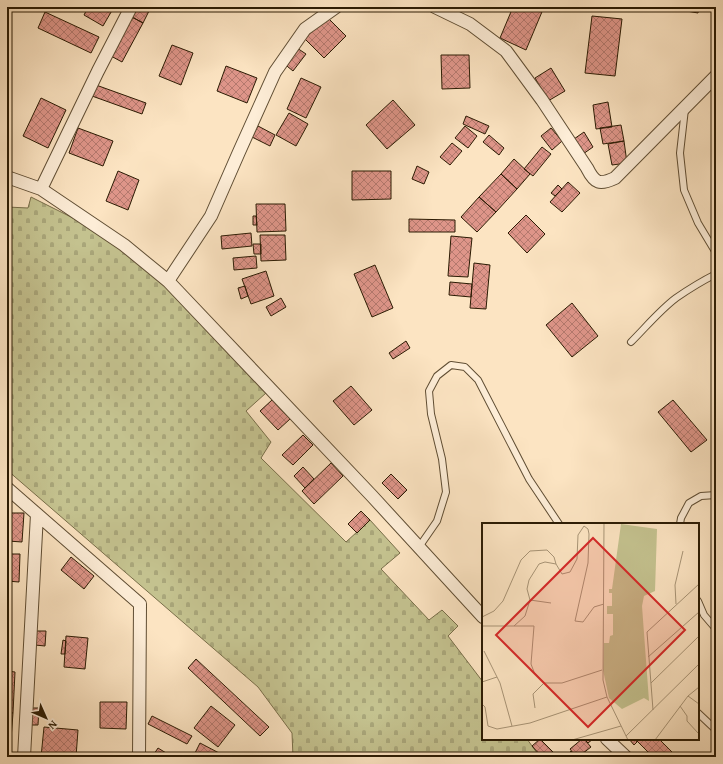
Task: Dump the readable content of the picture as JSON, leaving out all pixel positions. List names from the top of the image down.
{
  "north": "bottom right"
}
